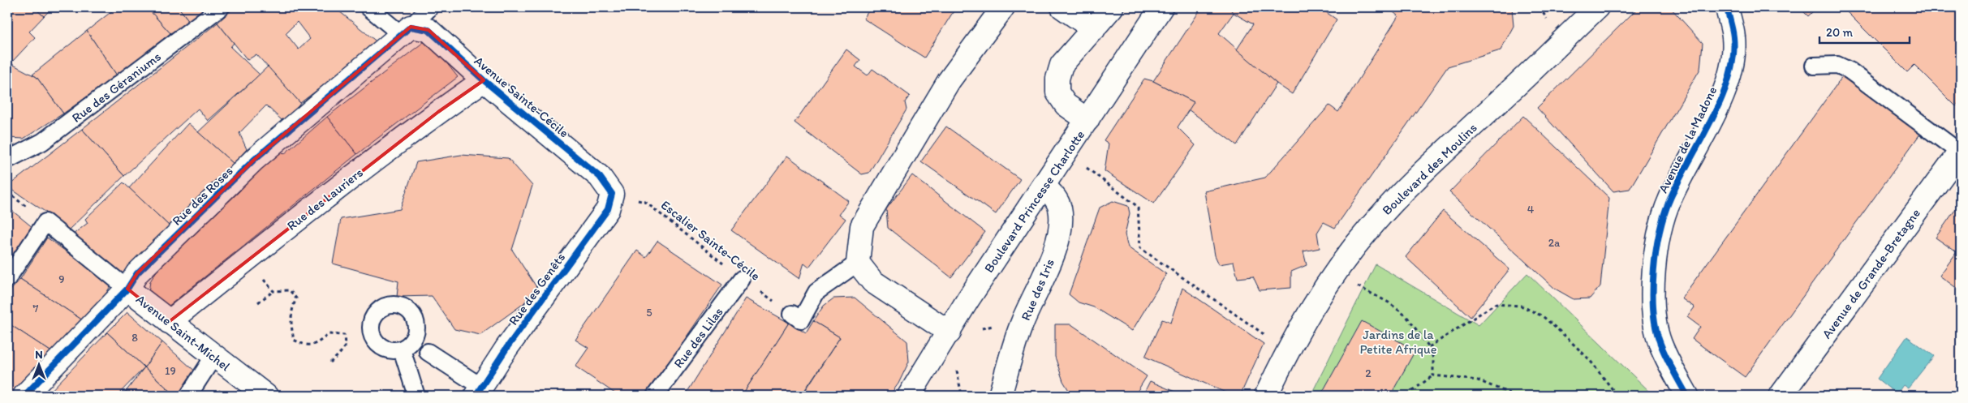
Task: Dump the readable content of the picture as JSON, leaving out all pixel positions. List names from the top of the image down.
{
  "streets": {
    "street": [
      "Avenue Sainte-Cécile",
      "Avenue de la Madone",
      "Boulevard des Moulins",
      "Rue des Roses",
      "Rue des Lauriers",
      "Boulevard Princesse Charlotte",
      "Avenue de Grande-Bretagne",
      "Rue des Genêts",
      "Rue des Iris",
      "Avenue Saint-Michel"
    ],
    "lane": ["Rue des Géraniums", "Rue des Lilas"],
    "path": ["Escalier Sainte-Cécile"]
  },
  "crossings": [
    ["Avenue Sainte-Cécile", "Rue des Roses"],
    ["Avenue Sainte-Cécile", "Rue des Lauriers"],
    ["Avenue Sainte-Cécile", "Escalier Sainte-Cécile"],
    ["Avenue Sainte-Cécile", "Rue des Genêts"],
    ["Rue des Roses", "Avenue Saint-Michel"],
    ["Rue des Lauriers", "Avenue Saint-Michel"],
    ["Boulevard Princesse Charlotte", "Rue des Iris"],
    ["Escalier Sainte-Cécile", "Rue des Genêts"],
    ["Escalier Sainte-Cécile", "Rue des Lilas"]
  ],
  "parks": ["Jardins de la Petite Afrique"],
  "house_numbers": [
    "4",
    "2a",
    "9",
    "7",
    "5",
    "8",
    "19",
    "2"
  ],
  "scale_bar": "20 m",
  "north": "top"
}
